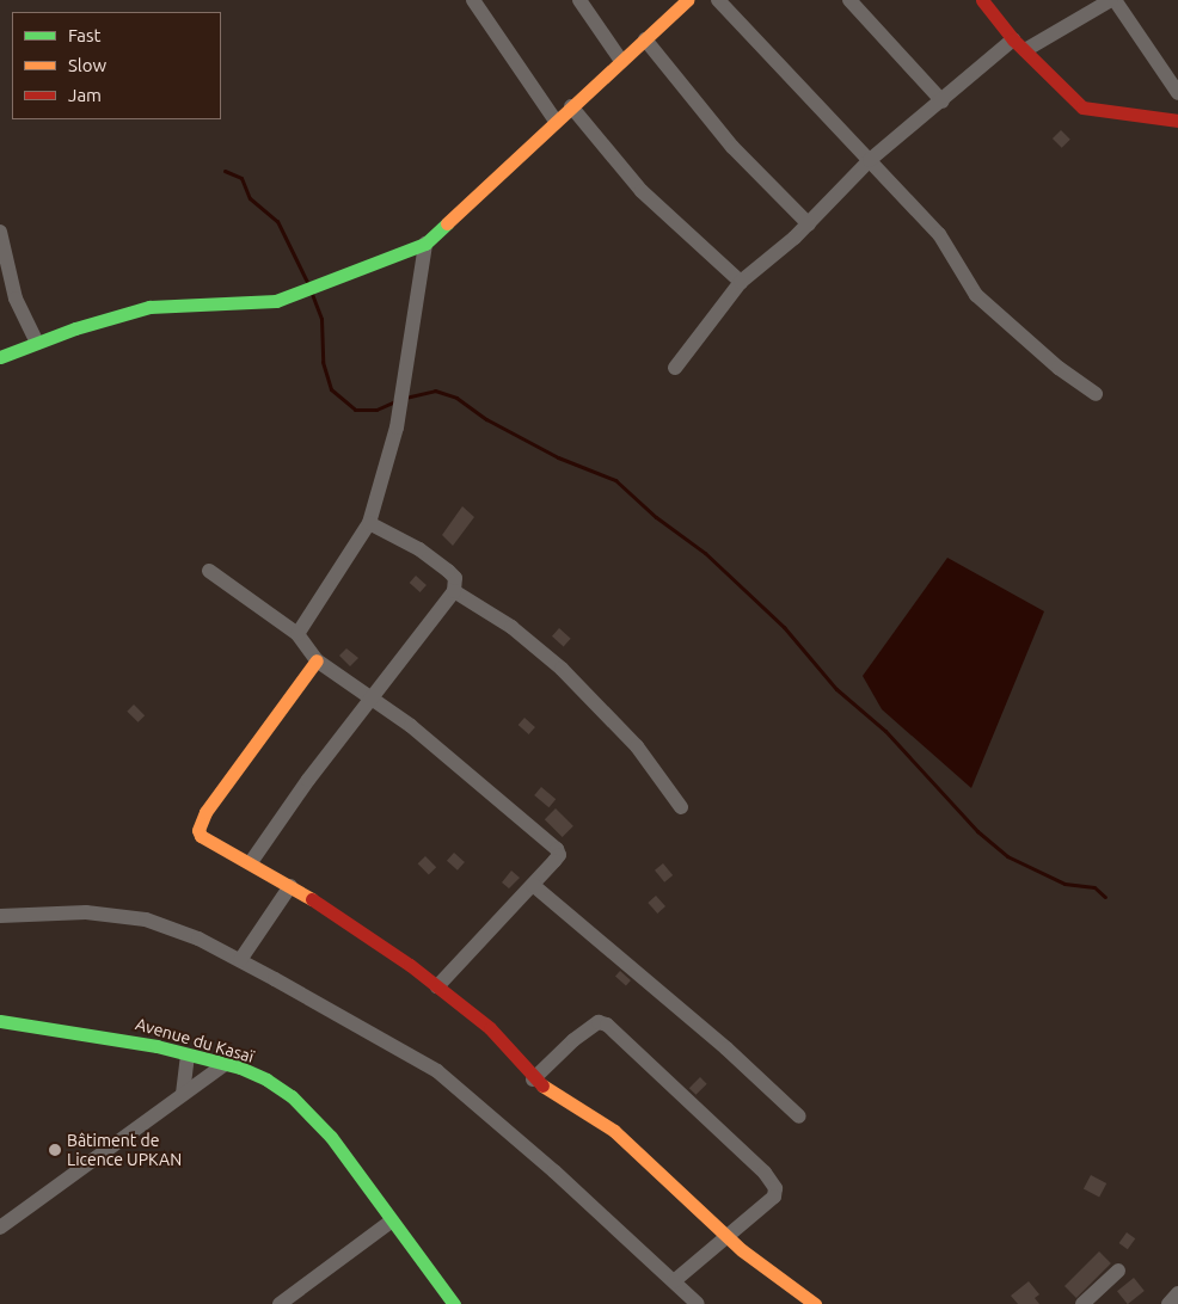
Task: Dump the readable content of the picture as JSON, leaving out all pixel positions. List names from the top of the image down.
{
  "streets": {
    "street": ["Avenue du Kasaï"]
  },
  "places": ["Bâtiment de Licence UPKAN"],
  "legend": ["Fast", "Slow", "Jam"]
}
